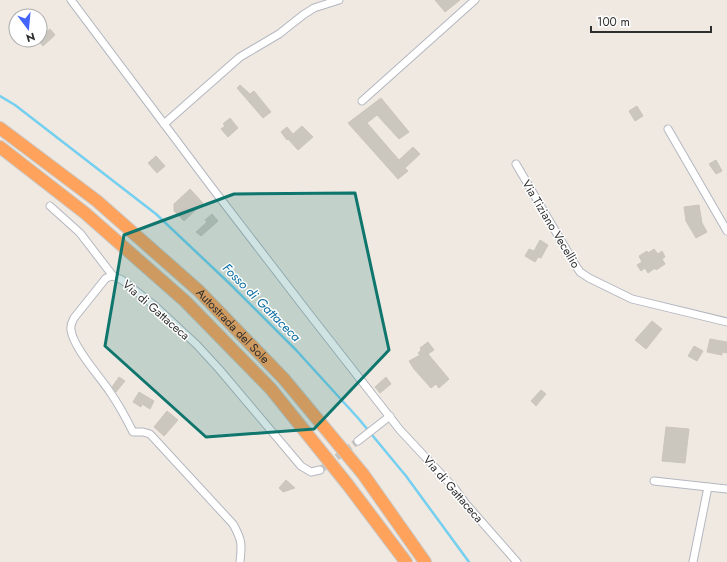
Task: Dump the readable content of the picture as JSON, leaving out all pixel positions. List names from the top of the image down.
{
  "streets": {
    "highway": ["Autostrada del Sole"],
    "street": ["Via Tiziano Vecellio", "Via di Gattaceca"]
  },
  "water": ["Fosso di Gattaceca"],
  "scale_bar": "100 m",
  "north": "bottom"
}
